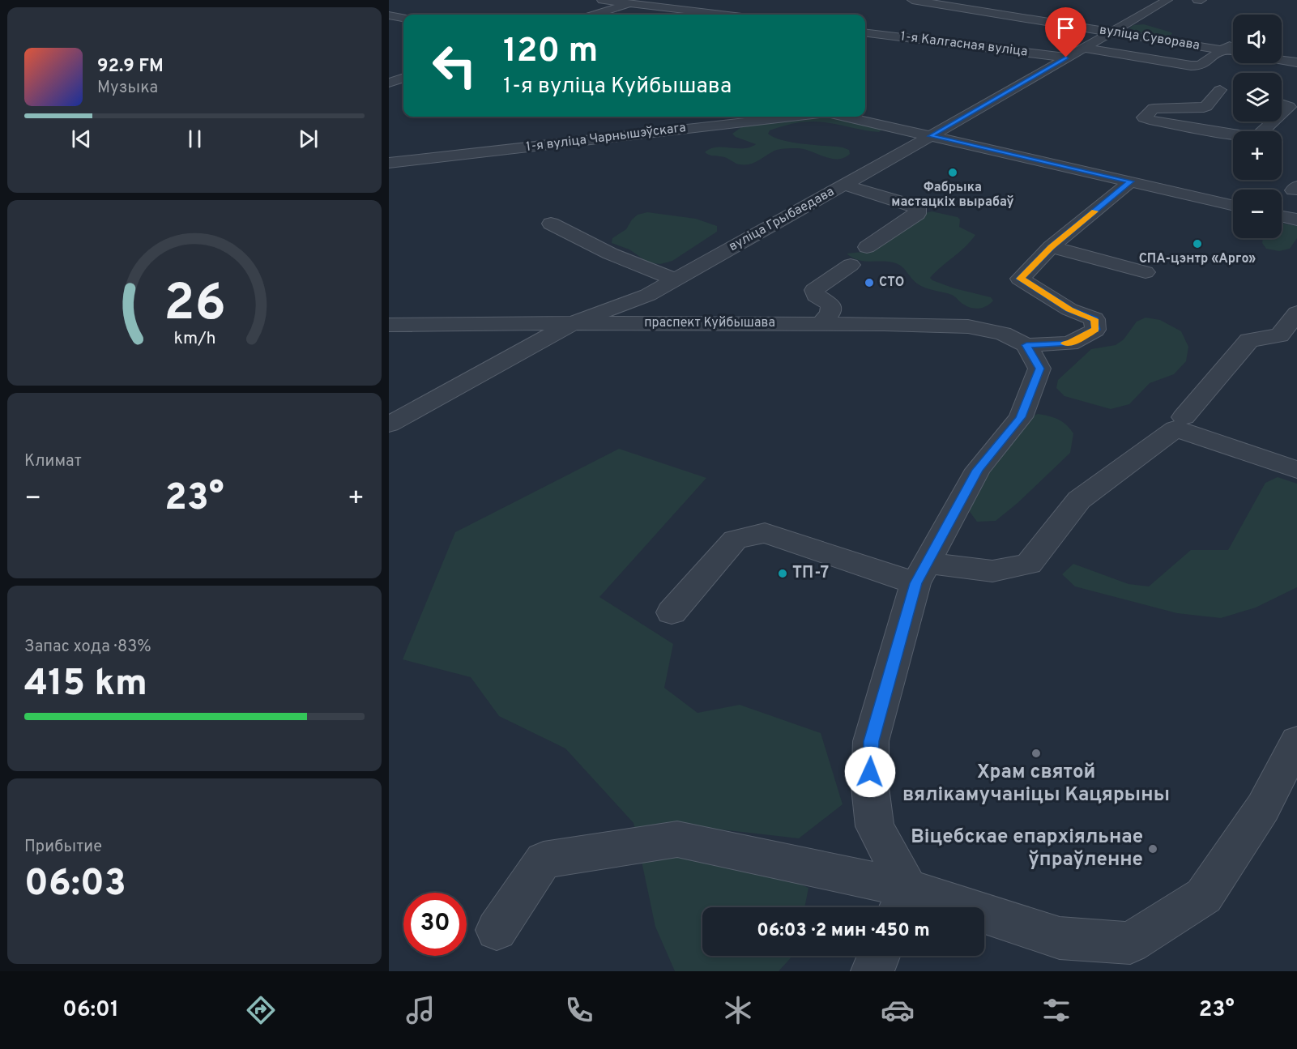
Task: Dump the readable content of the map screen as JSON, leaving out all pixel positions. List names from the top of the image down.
{
  "streets": {
    "street": [
      "вуліца Суворава",
      "1-я Калгасная вуліца",
      "1-я вуліца Чарнышэўскага",
      "вуліца Грыбаедава",
      "праспект Куйбышава"
    ]
  },
  "crossings": [
    ["вуліца Суворава", "вуліца Грыбаедава"],
    ["1-я Калгасная вуліца", "вуліца Грыбаедава"],
    ["вуліца Грыбаедава", "праспект Куйбышава"]
  ],
  "places": [
    "Фабрыка мастацкіх вырабаў",
    "СПА-цэнтр «Арго»",
    "СТО",
    "ТП-7",
    "Храм святой вялікамучаніцы Кацярыны",
    "Віцебскае епархіяльнае ўпраўленне"
  ],
  "page": {
    "map_buttons": ["+", "−"],
    "turn": ["120 m", "1-я вуліца Куйбышава"],
    "song": ["92.9 FM", "Музыка"],
    "tile": [
      "Климат",
      ["Запас хода · 83%", "415 km"],
      ["Прибытие", "06:03"]
    ],
    "heat": ["−", "23°", "+"],
    "limit": "30",
    "trip": "06:03 · 2 мин · 450 m",
    "tabs": ["06:01", "23°"],
    "gauge": ["26", "km/h"]
  }
}
